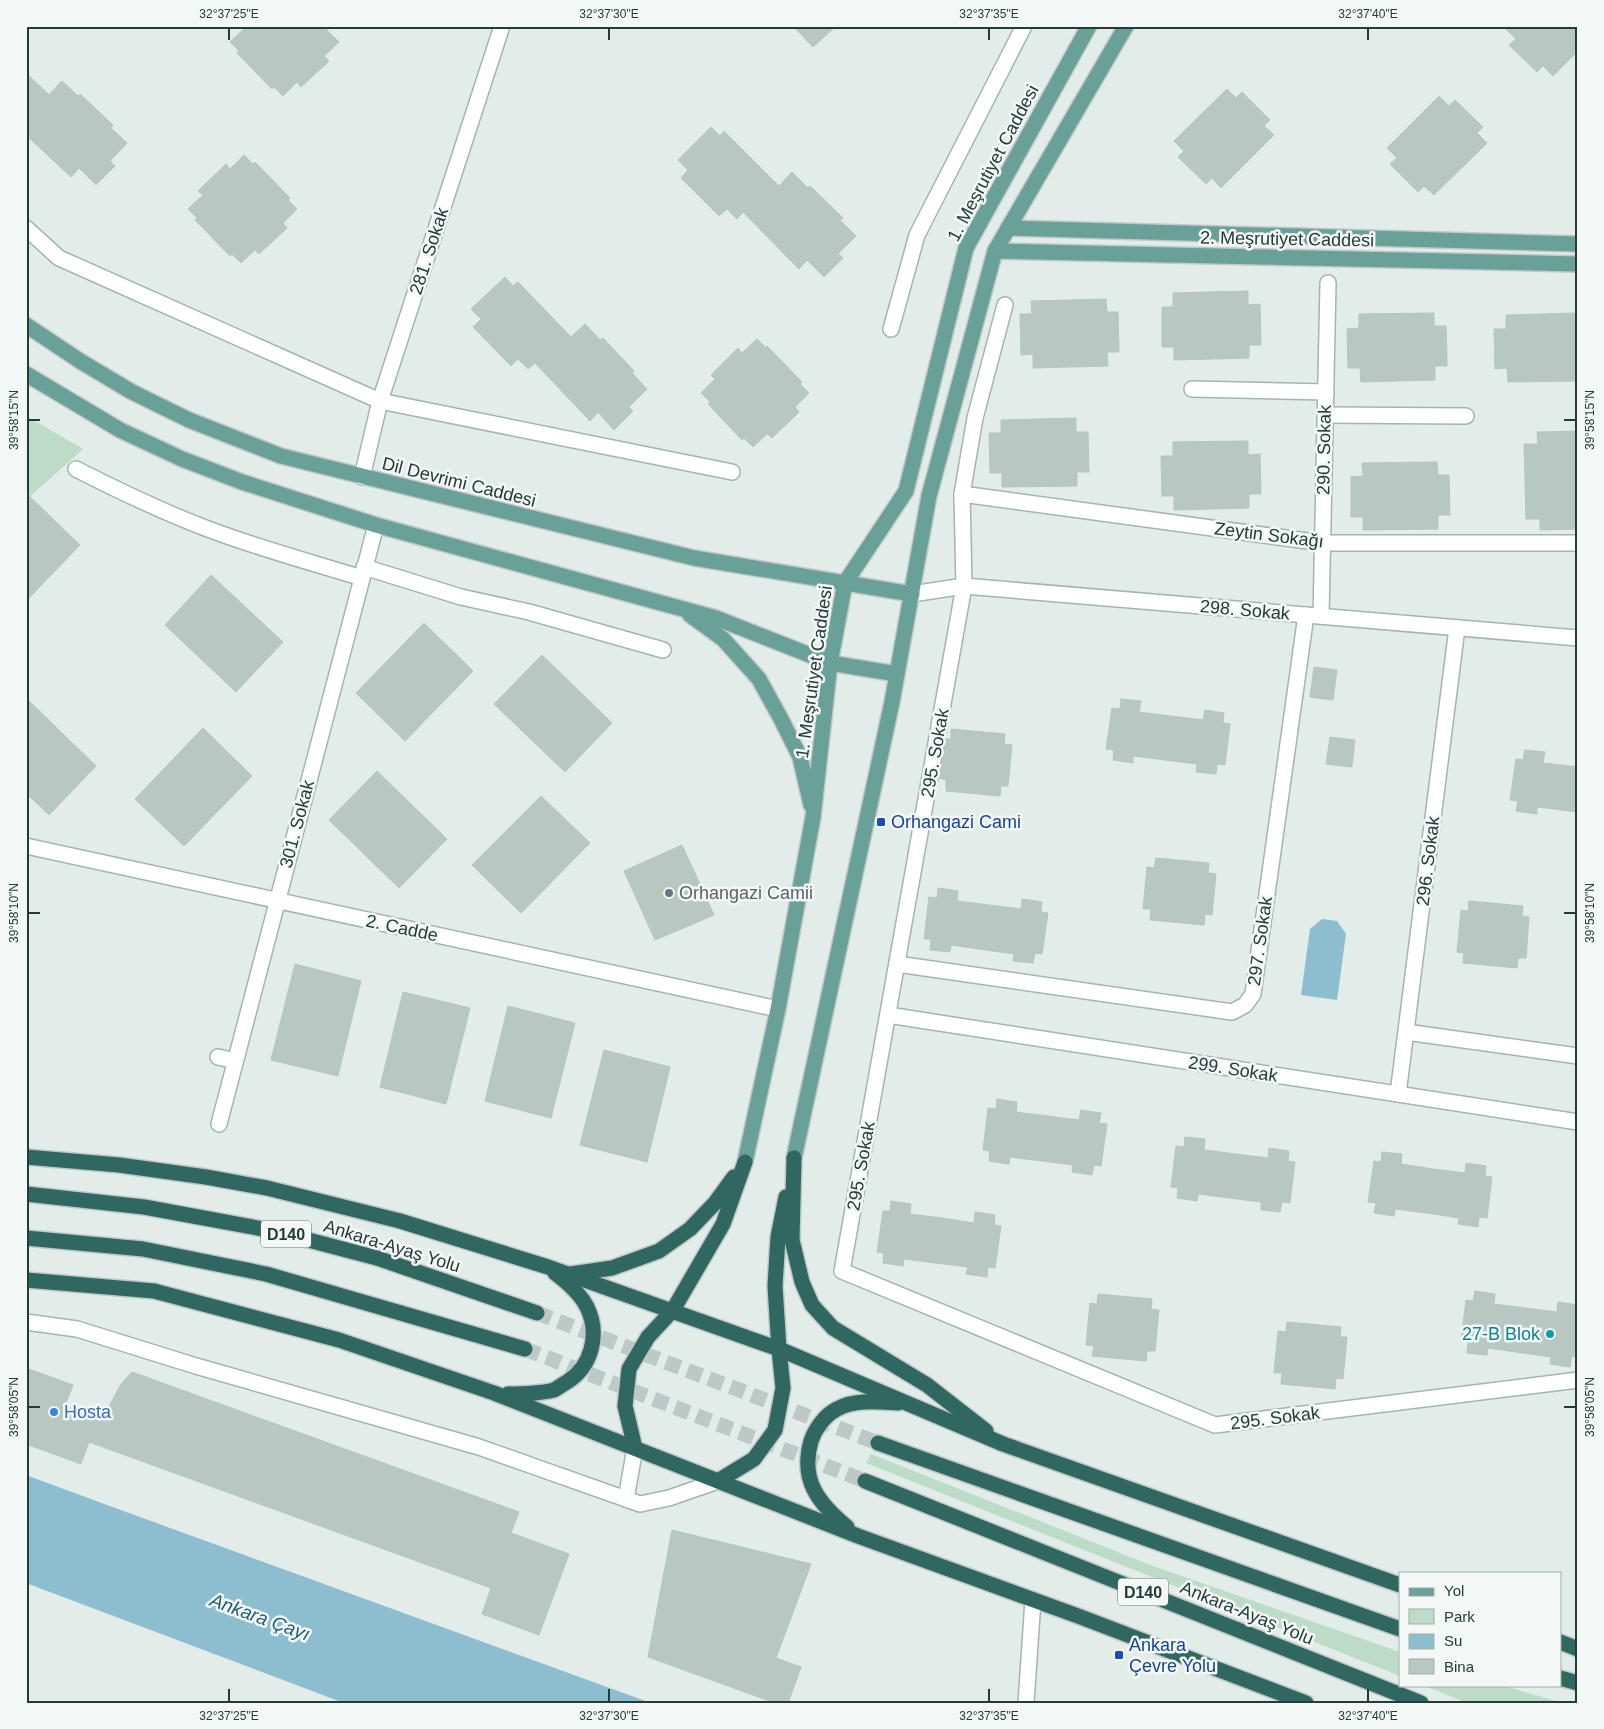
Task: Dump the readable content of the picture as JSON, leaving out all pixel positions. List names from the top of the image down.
{
  "streets": {
    "highway": ["D140", "Ankara-Ayaş Yolu"],
    "main road": ["1. Meşrutiyet Caddesi", "2. Meşrutiyet Caddesi", "Dil Devrimi Caddesi"],
    "street": [
      "281. Sokak",
      "290. Sokak",
      "Zeytin Sokağı",
      "298. Sokak",
      "295. Sokak",
      "301. Sokak",
      "296. Sokak",
      "2. Cadde",
      "297. Sokak",
      "299. Sokak"
    ]
  },
  "crossings": [
    ["1. Meşrutiyet Caddesi", "Dil Devrimi Caddesi"],
    ["1. Meşrutiyet Caddesi", "2. Cadde"],
    ["281. Sokak", "Dil Devrimi Caddesi"],
    ["290. Sokak", "Zeytin Sokağı"],
    ["290. Sokak", "298. Sokak"],
    ["290. Sokak", "297. Sokak"],
    ["Dil Devrimi Caddesi", "298. Sokak"],
    ["Zeytin Sokağı", "295. Sokak"],
    ["298. Sokak", "295. Sokak"],
    ["298. Sokak", "296. Sokak"],
    ["298. Sokak", "297. Sokak"],
    ["295. Sokak", "297. Sokak"],
    ["295. Sokak", "299. Sokak"],
    ["301. Sokak", "2. Cadde"],
    ["296. Sokak", "299. Sokak"]
  ],
  "water": ["Ankara Çayı"],
  "places": {
    "transit": ["Orhangazi Cami", "Ankara Çevre Yolu"],
    "other": ["Orhangazi Camii", "27-B Blok", "Hosta"]
  },
  "legend": [
    "Yol",
    "Park",
    "Su",
    "Bina"
  ],
  "coordinates": [
    "32°37'25\"E",
    "32°37'30\"E",
    "32°37'35\"E",
    "32°37'40\"E",
    "39°58'15\"N",
    "39°58'10\"N",
    "39°58'05\"N"
  ]
}
